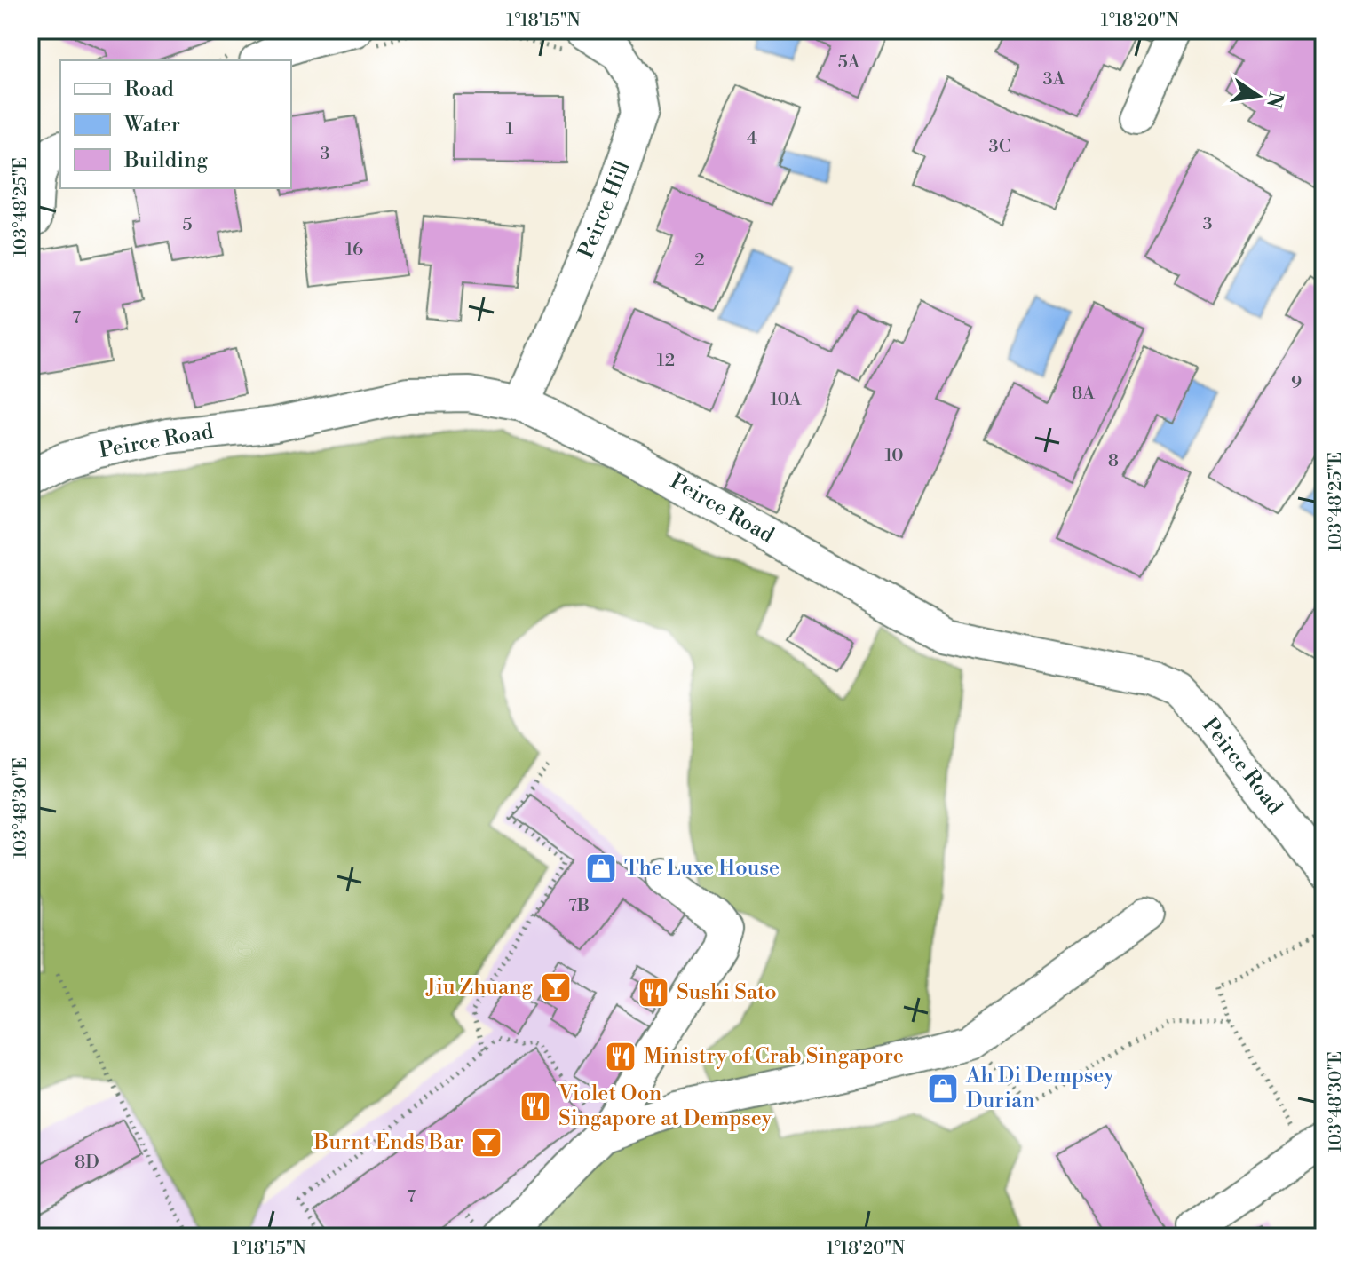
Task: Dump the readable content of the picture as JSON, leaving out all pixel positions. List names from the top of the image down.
{
  "streets": {
    "street": ["Peirce Hill", "Peirce Road"]
  },
  "crossings": [
    ["Peirce Hill", "Peirce Road"]
  ],
  "places": {
    "shop": ["The Luxe House", "Ah Di Dempsey Durian"],
    "bar": ["Jiu Zhuang", "Burnt Ends Bar"],
    "restaurant": ["Sushi Sato", "Ministry of Crab Singapore", "Violet Oon Singapore at Dempsey"]
  },
  "house_numbers": [
    "5A",
    "3A",
    "1",
    "4",
    "3C",
    "3",
    "3",
    "5",
    "16",
    "2",
    "7",
    "12",
    "9",
    "8A",
    "10A",
    "10",
    "8",
    "7B",
    "8D",
    "7"
  ],
  "legend": ["Road", "Water", "Building"],
  "north": "right",
  "coordinates": [
    "1°18'15\"N",
    "1°18'20\"N",
    "103°48'25\"E",
    "103°48'30\"E"
  ]
}
